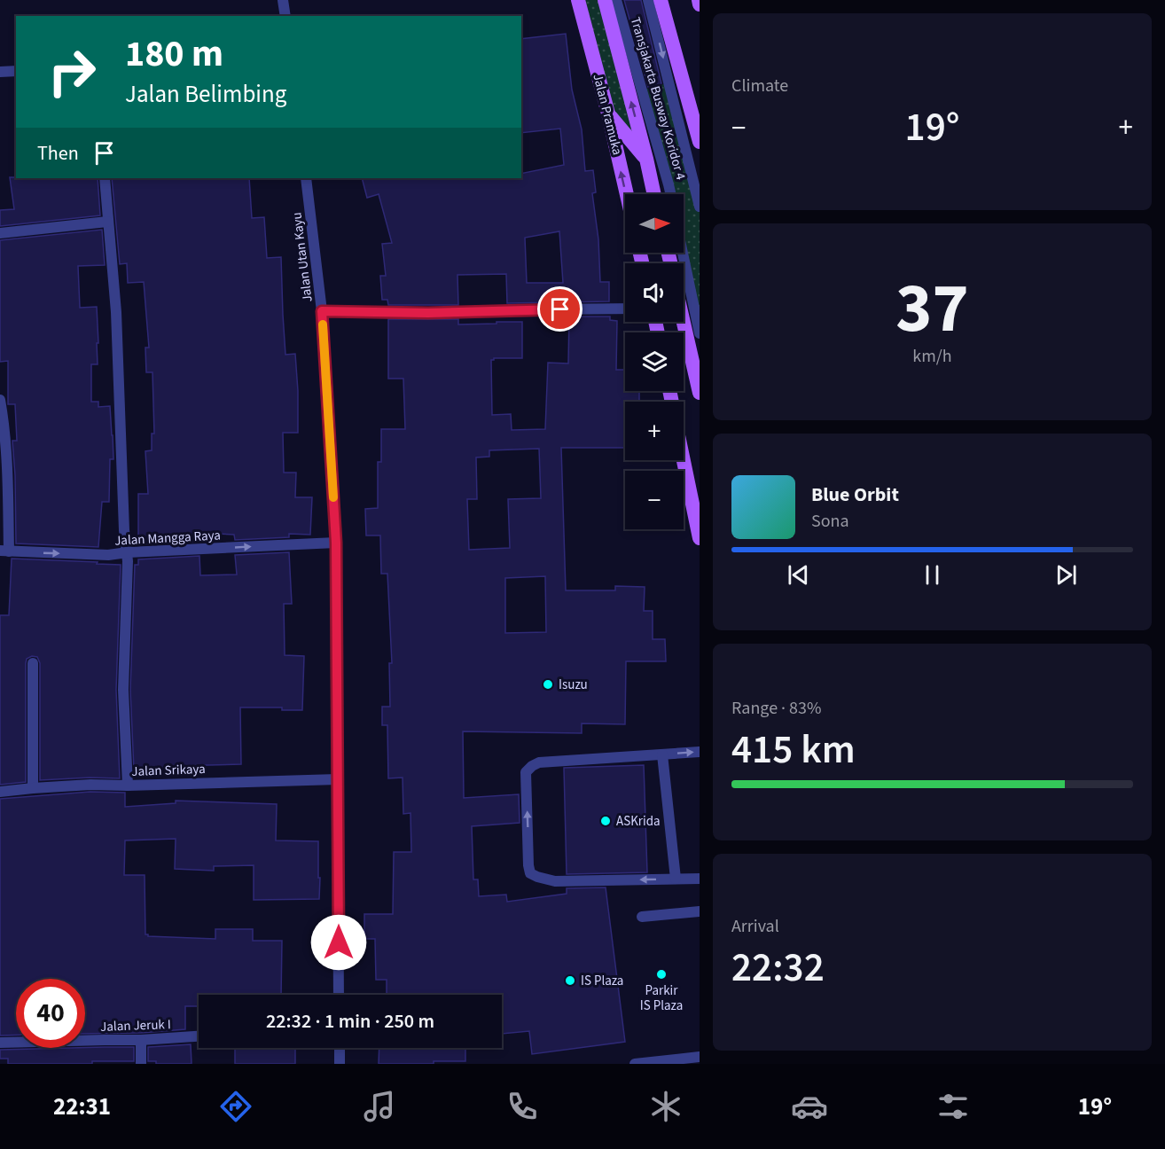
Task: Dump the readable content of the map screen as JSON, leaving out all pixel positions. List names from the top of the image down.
{
  "streets": {
    "main road": ["Jalan Pramuka"],
    "street": [
      "Transjakarta Busway Koridor 4",
      "Jalan Utan Kayu",
      "Jalan Mangga Raya",
      "Jalan Srikaya",
      "Jalan Jeruk I"
    ]
  },
  "crossings": [
    ["Jalan Utan Kayu", "Jalan Mangga Raya"],
    ["Jalan Utan Kayu", "Jalan Srikaya"]
  ],
  "one_way": ["Jalan Mangga Raya"],
  "places": [
    "Isuzu",
    "ASKrida",
    "Parkir IS Plaza",
    "IS Plaza"
  ],
  "north": "right",
  "page": {
    "tile": [
      "Climate",
      ["37", "km/h"],
      ["Range · 83%", "415 km"],
      ["Arrival", "22:32"]
    ],
    "turn": ["180 m", "Jalan Belimbing"],
    "heat": ["−", "19°", "+"],
    "then": "Then",
    "map_buttons": ["+", "−"],
    "song": ["Blue Orbit", "Sona"],
    "limit": "40",
    "trip": "22:32 · 1 min · 250 m",
    "tabs": ["22:31", "19°"]
  }
}
